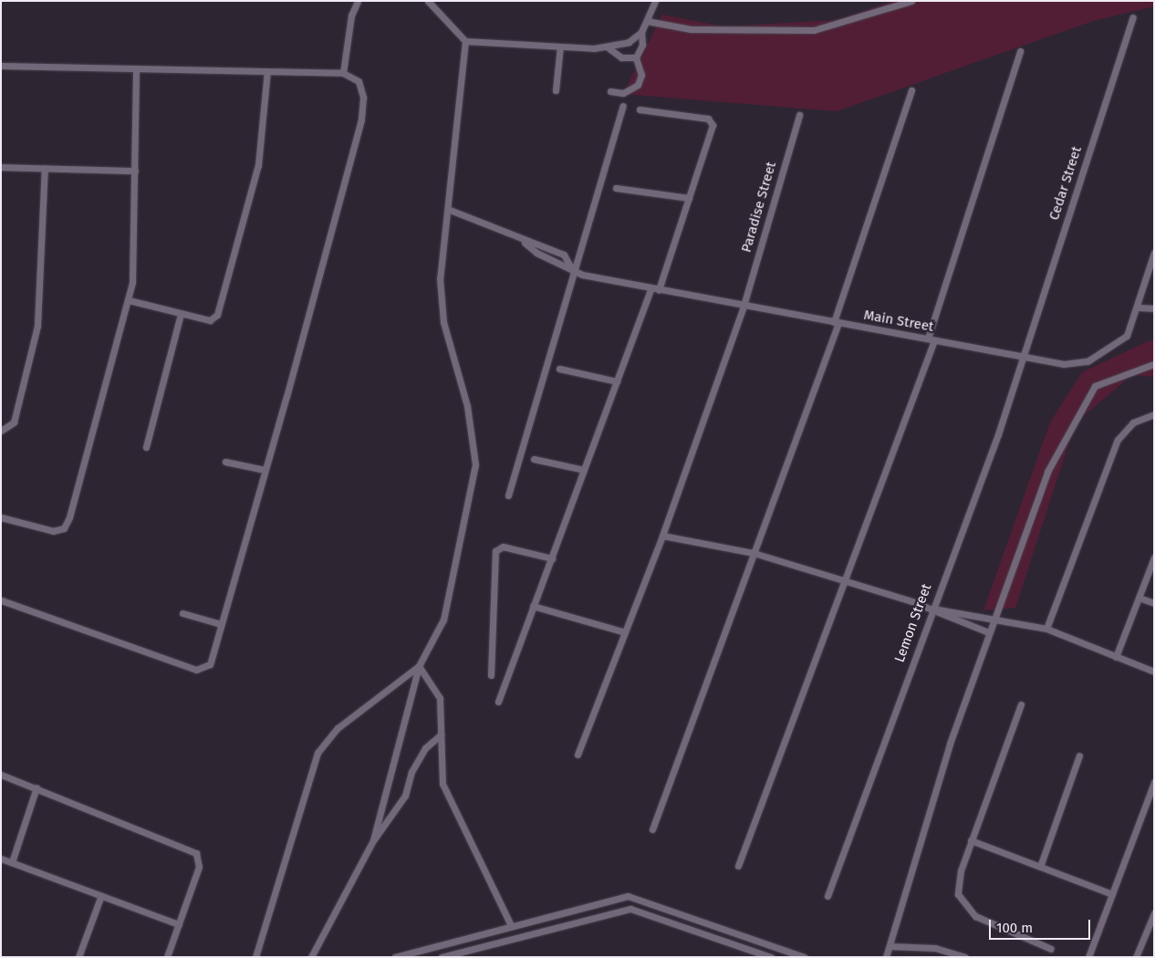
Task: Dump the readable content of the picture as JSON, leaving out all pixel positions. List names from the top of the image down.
{
  "streets": {
    "street": [
      "Cedar Street",
      "Paradise Street",
      "Main Street",
      "Lemon Street"
    ]
  },
  "crossings": [
    ["Cedar Street", "Main Street"],
    ["Cedar Street", "Lemon Street"],
    ["Paradise Street", "Main Street"],
    ["Main Street", "Lemon Street"]
  ],
  "scale_bar": "100 m"
}
